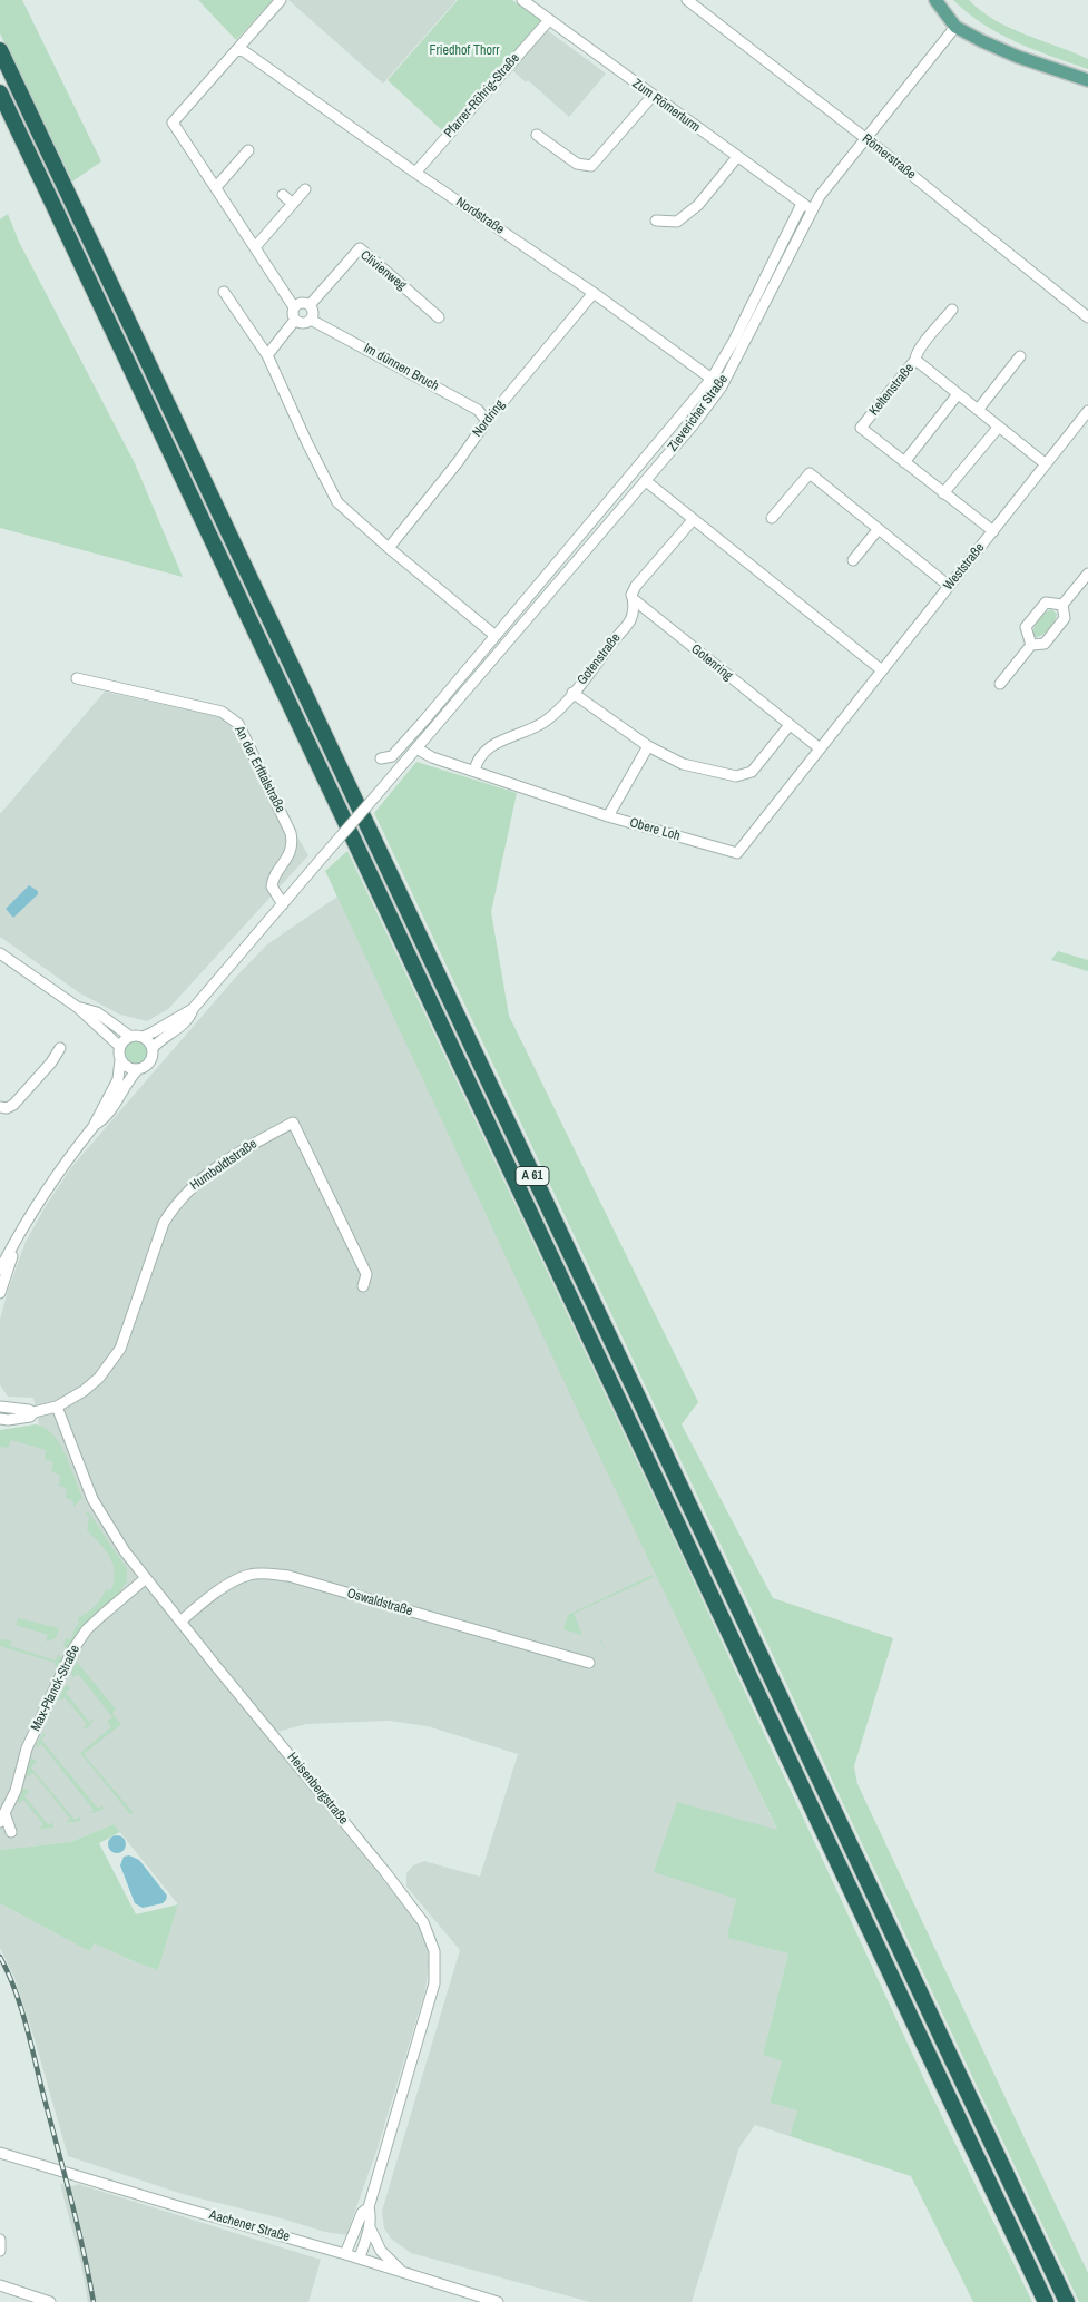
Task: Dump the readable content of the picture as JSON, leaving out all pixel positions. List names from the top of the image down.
{
  "streets": {
    "highway": ["A 61"],
    "street": [
      "Pfarrer-Röhrig-Straße",
      "Zum Römerturm",
      "Römerstraße",
      "Nordstraße",
      "Clivienweg",
      "Im dünnen Bruch",
      "Keltenstraße",
      "Zievericher Straße",
      "Nordring",
      "Weststraße",
      "Gotenstraße",
      "Gotenring",
      "An der Erfttalstraße",
      "Obere Loh",
      "Humboldtstraße",
      "Oswaldstraße",
      "Max-Planck-Straße",
      "Heisenbergstraße",
      "Aachener Straße"
    ]
  },
  "crossings": [
    ["Pfarrer-Röhrig-Straße", "Zum Römerturm"],
    ["Pfarrer-Röhrig-Straße", "Nordstraße"],
    ["Zum Römerturm", "Zievericher Straße"],
    ["Römerstraße", "Zievericher Straße"],
    ["Nordstraße", "Zievericher Straße"],
    ["Nordstraße", "Nordring"],
    ["Clivienweg", "Im dünnen Bruch"],
    ["Im dünnen Bruch", "Nordring"],
    ["Keltenstraße", "Weststraße"],
    ["Zievericher Straße", "An der Erfttalstraße"],
    ["Zievericher Straße", "Obere Loh"],
    ["Weststraße", "Obere Loh"],
    ["Gotenstraße", "Gotenring"],
    ["Gotenstraße", "Obere Loh"],
    ["Gotenring", "Obere Loh"],
    ["Humboldtstraße", "Heisenbergstraße"],
    ["Oswaldstraße", "Heisenbergstraße"],
    ["Max-Planck-Straße", "Heisenbergstraße"],
    ["Heisenbergstraße", "Aachener Straße"]
  ],
  "parks": ["Friedhof Thorr"]
}
